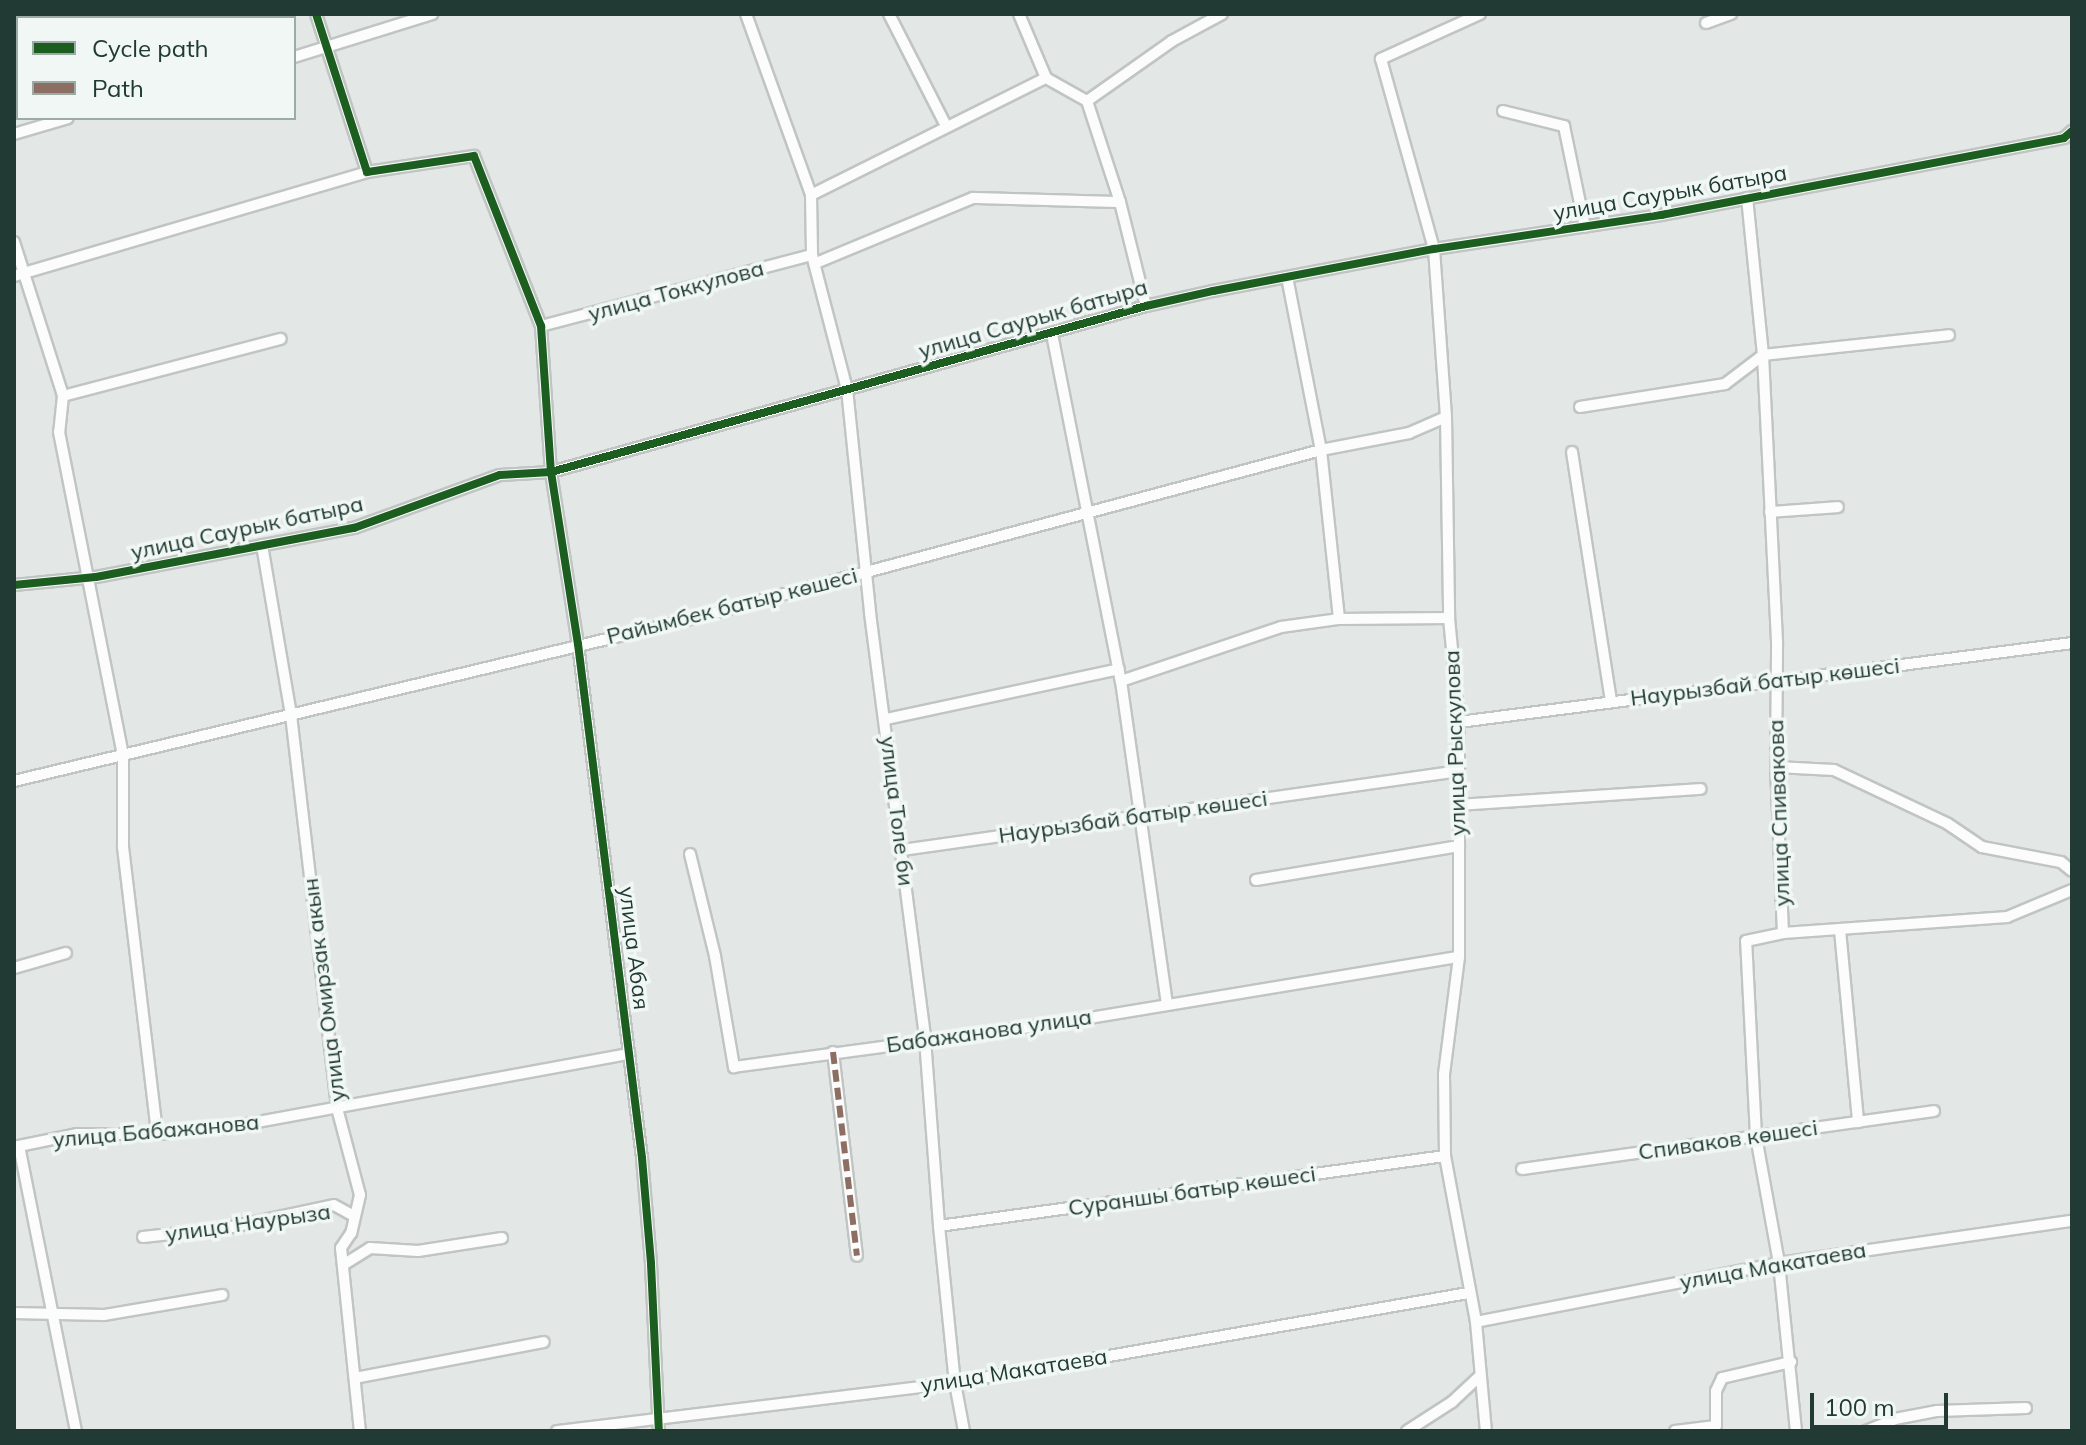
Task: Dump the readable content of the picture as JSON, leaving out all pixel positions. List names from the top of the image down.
{
  "streets": {
    "street": [
      "улица Саурык батыра",
      "улица Токкулова",
      "Райымбек батыр көшесі",
      "Наурызбай батыр көшесі",
      "улица Рыскулова",
      "улица Толе би",
      "улица Спивакова",
      "улица Абая",
      "улица Омирзак акын",
      "Бабажанова улица",
      "улица Бабажанова",
      "Спиваков көшесі",
      "Сураншы батыр көшесі",
      "улица Наурыза",
      "улица Макатаева"
    ]
  },
  "crossings": [
    ["улица Саурык батыра", "улица Рыскулова"],
    ["улица Саурык батыра", "улица Толе би"],
    ["улица Саурык батыра", "улица Спивакова"],
    ["улица Саурык батыра", "улица Абая"],
    ["улица Саурык батыра", "улица Омирзак акын"],
    ["улица Токкулова", "улица Толе би"],
    ["улица Токкулова", "улица Абая"],
    ["Райымбек батыр көшесі", "улица Рыскулова"],
    ["Райымбек батыр көшесі", "улица Толе би"],
    ["Райымбек батыр көшесі", "улица Абая"],
    ["Райымбек батыр көшесі", "улица Омирзак акын"],
    ["Наурызбай батыр көшесі", "улица Рыскулова"],
    ["Наурызбай батыр көшесі", "улица Толе би"],
    ["Наурызбай батыр көшесі", "улица Спивакова"],
    ["улица Рыскулова", "Бабажанова улица"],
    ["улица Рыскулова", "Сураншы батыр көшесі"],
    ["улица Рыскулова", "улица Макатаева"],
    ["улица Толе би", "Бабажанова улица"],
    ["улица Толе би", "Сураншы батыр көшесі"],
    ["улица Толе би", "улица Макатаева"],
    ["улица Спивакова", "Спиваков көшесі"],
    ["улица Спивакова", "улица Макатаева"],
    ["улица Абая", "улица Бабажанова"],
    ["улица Абая", "улица Макатаева"],
    ["улица Омирзак акын", "улица Бабажанова"],
    ["улица Омирзак акын", "улица Наурыза"]
  ],
  "legend": ["Cycle path", "Path"],
  "scale_bar": "100 m"
}
